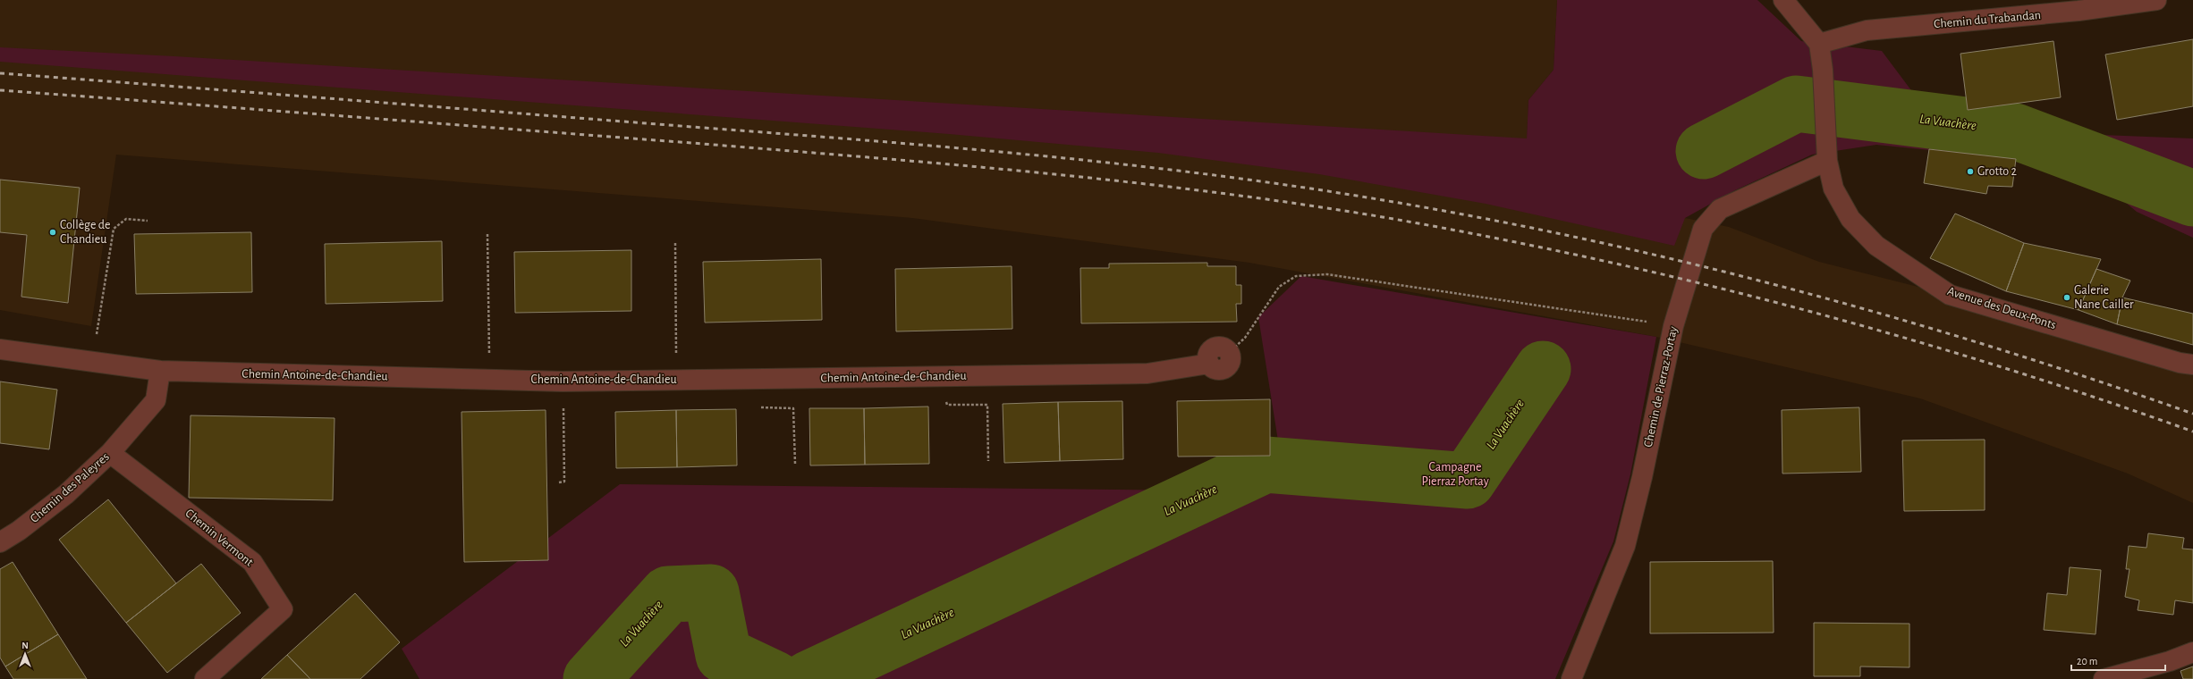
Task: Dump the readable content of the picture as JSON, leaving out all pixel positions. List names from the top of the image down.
{
  "streets": {
    "street": [
      "Chemin du Trabandan",
      "Avenue des Deux-Ponts",
      "Chemin Antoine-de-Chandieu",
      "Chemin de Pierraz-Portay",
      "Chemin des Paleyres",
      "Chemin Vermont"
    ]
  },
  "crossings": [
    ["Avenue des Deux-Ponts", "Chemin de Pierraz-Portay"],
    ["Chemin Antoine-de-Chandieu", "Chemin des Paleyres"],
    ["Chemin des Paleyres", "Chemin Vermont"]
  ],
  "water": ["La Vuachère"],
  "parks": ["Campagne Pierraz Portay"],
  "places": ["Grotto 2", "Collège de Chandieu", "Galerie Nane Cailler"],
  "scale_bar": "20 m",
  "north": "top"
}
